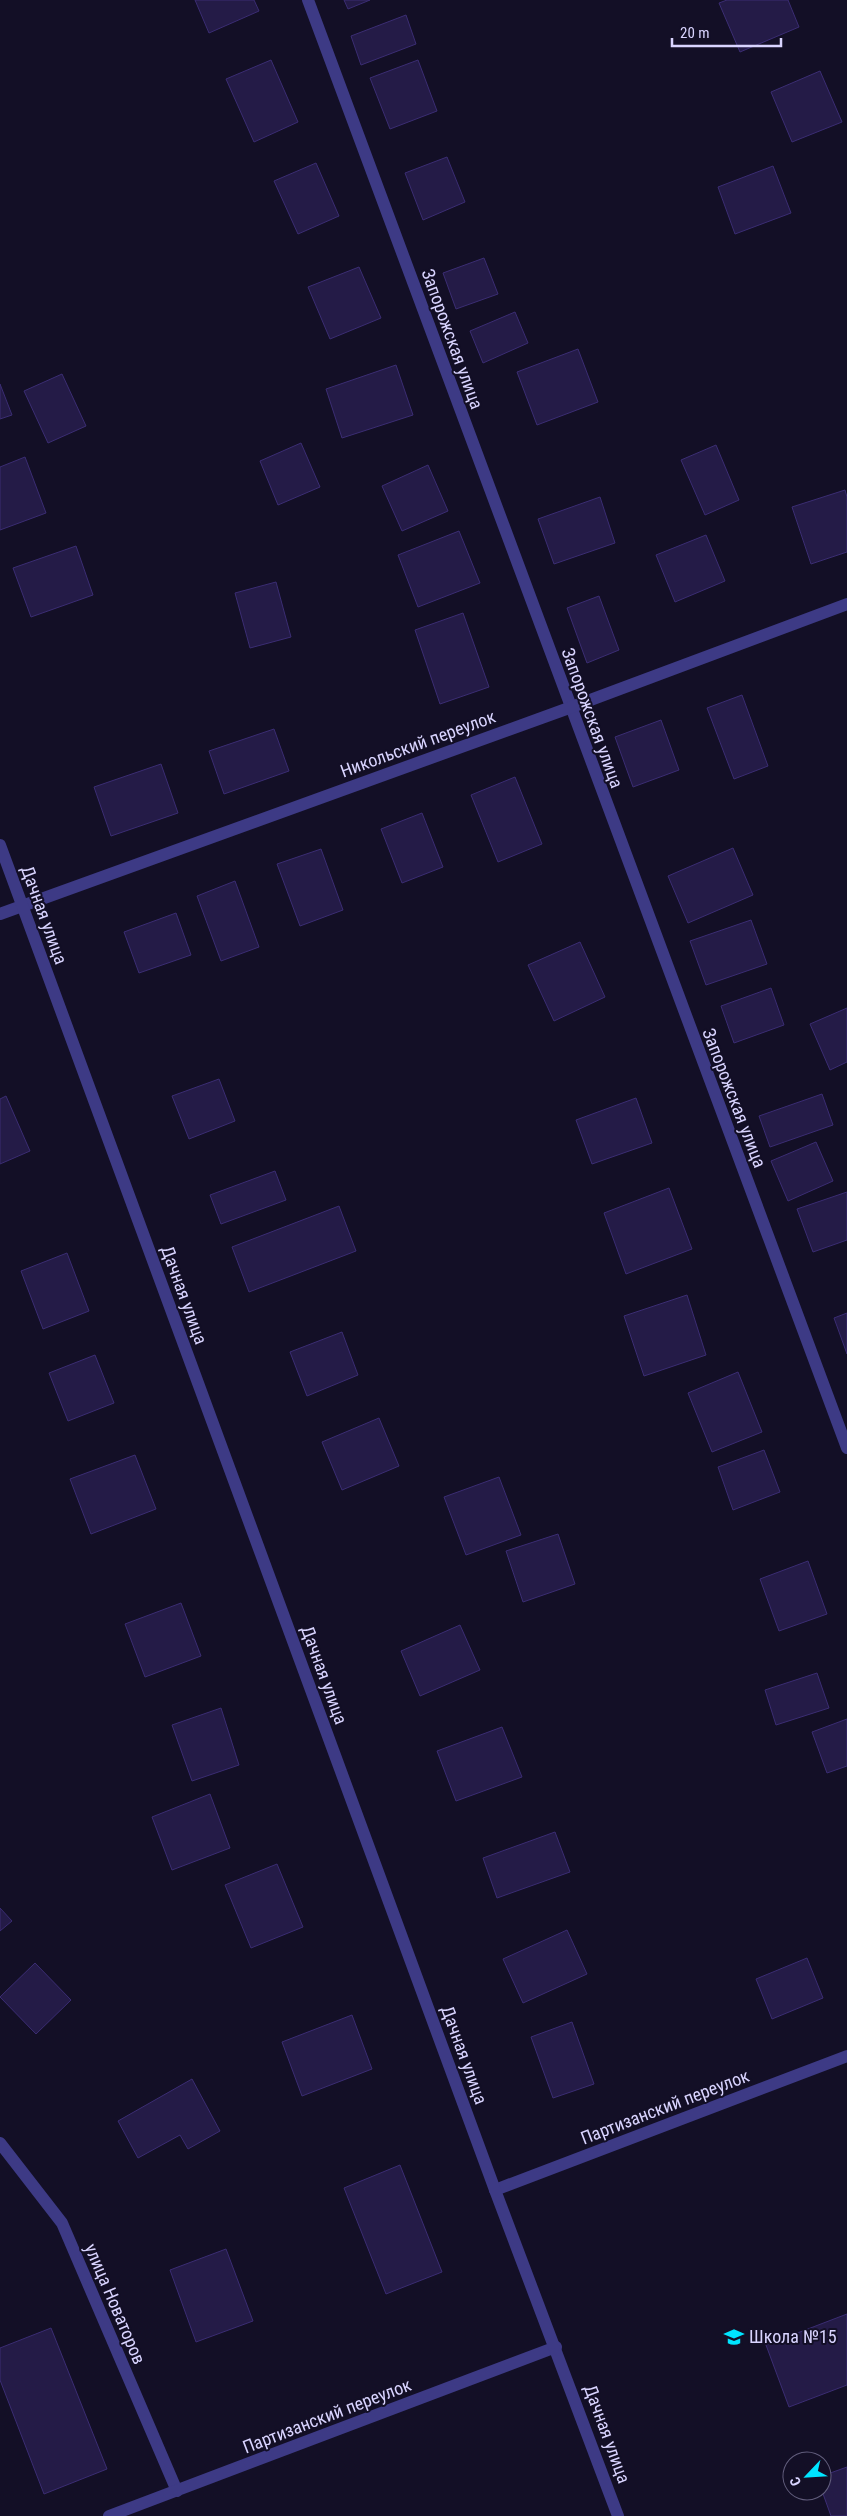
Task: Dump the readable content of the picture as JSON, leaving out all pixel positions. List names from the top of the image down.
{
  "streets": {
    "street": [
      "Запорожская улица",
      "Никольский переулок",
      "Дачная улица",
      "Партизанский переулок",
      "улица Новаторов"
    ]
  },
  "crossings": [
    ["Запорожская улица", "Никольский переулок"],
    ["Никольский переулок", "Дачная улица"],
    ["Дачная улица", "Партизанский переулок"],
    ["Партизанский переулок", "улица Новаторов"]
  ],
  "places": {
    "school or university": ["Школа №15"]
  },
  "scale_bar": "20 m",
  "north": "bottom left"
}
